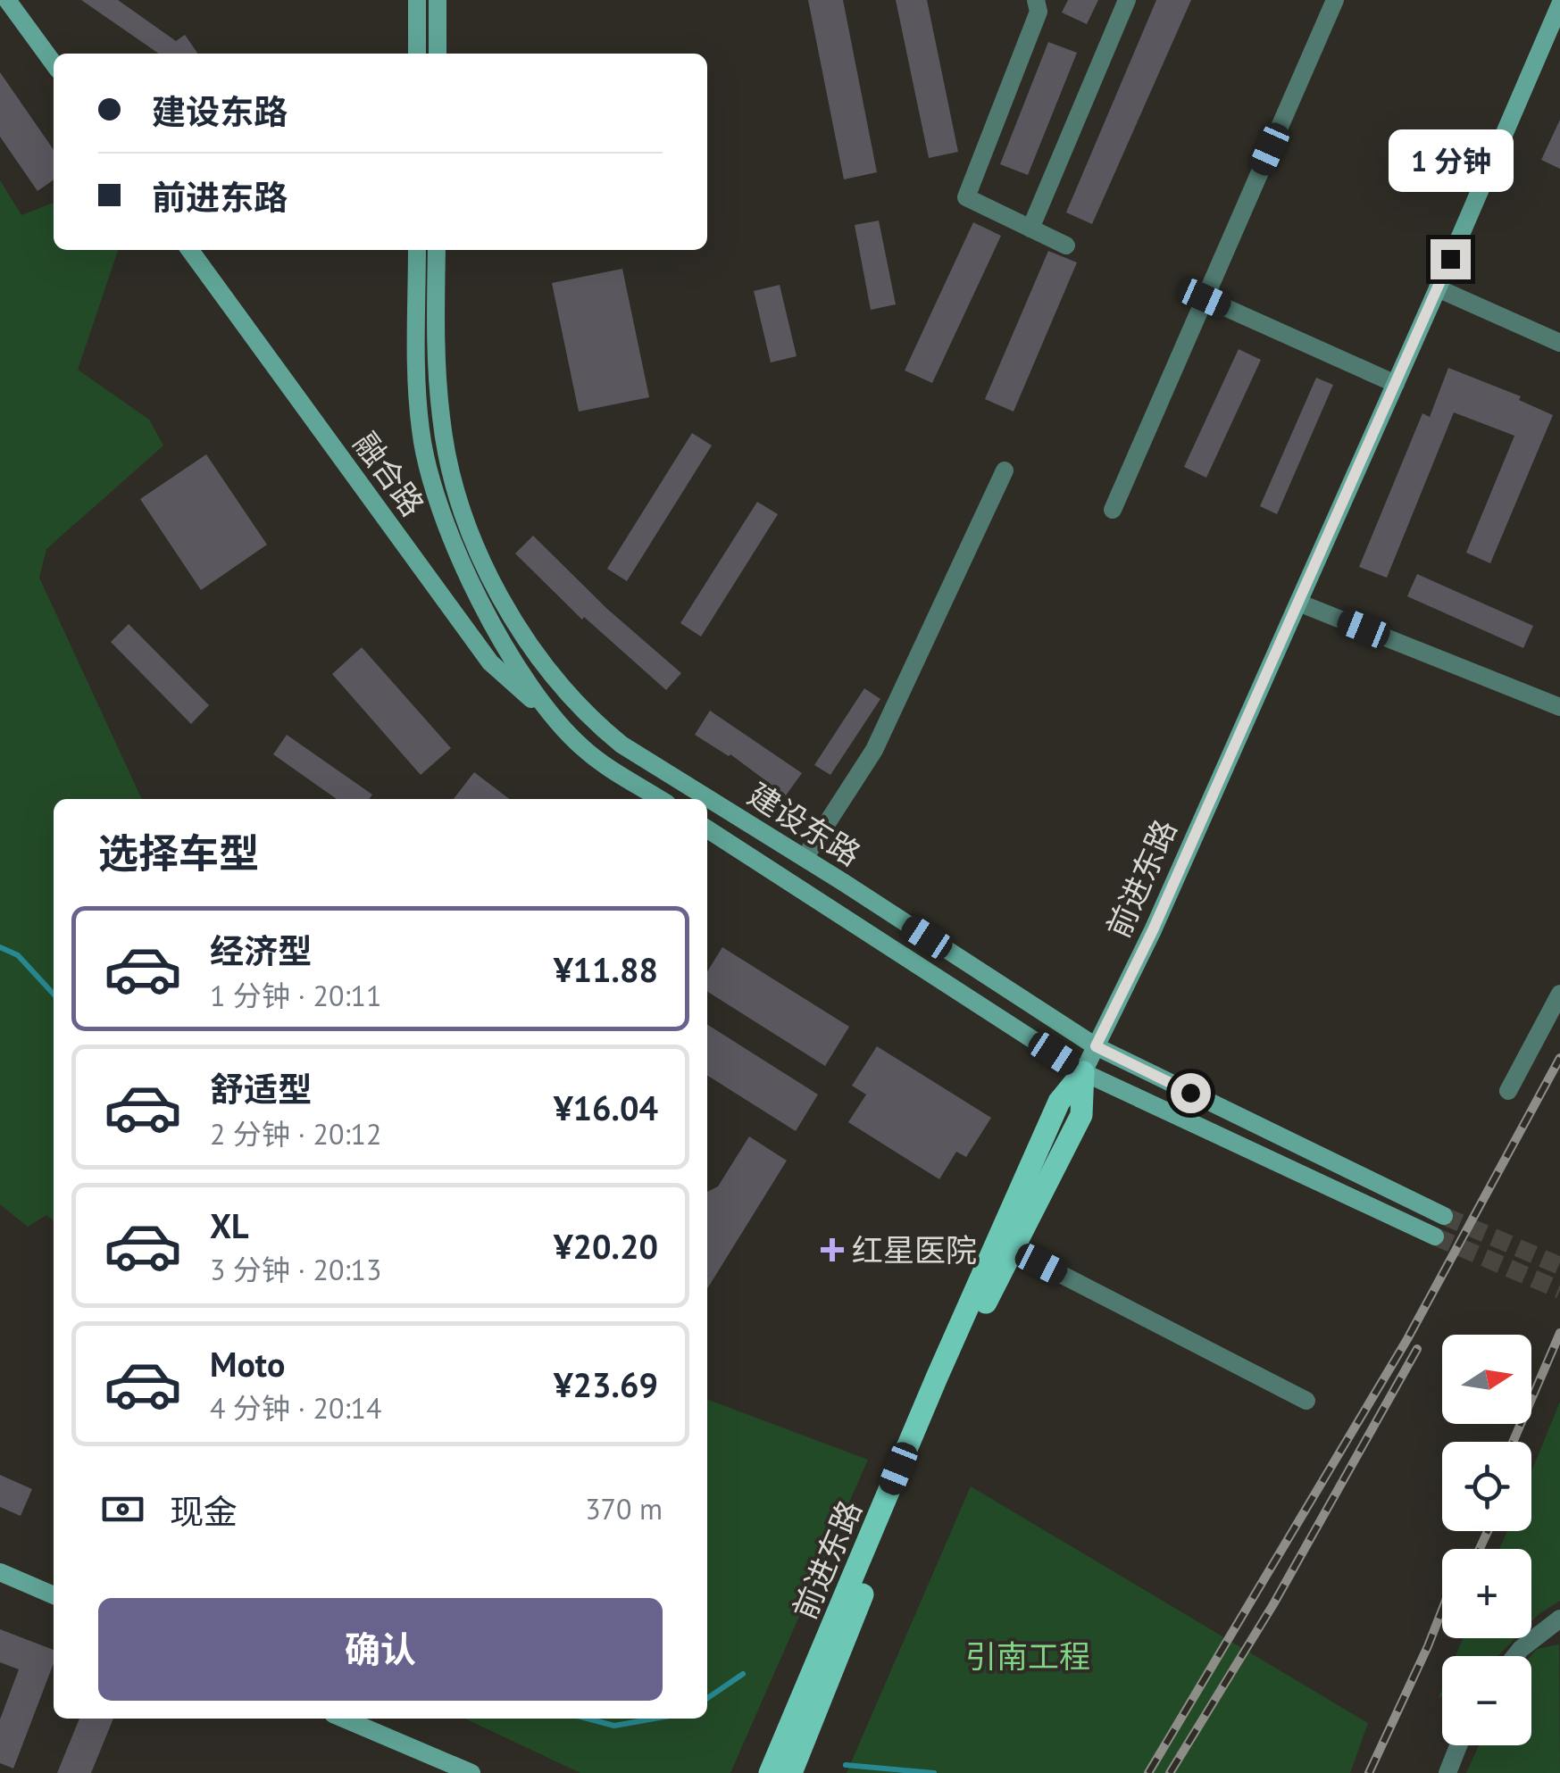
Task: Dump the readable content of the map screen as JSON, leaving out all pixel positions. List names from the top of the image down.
{
  "streets": {
    "main road": ["融合路", "建设东路", "前进东路"]
  },
  "crossings": [
    ["建设东路", "前进东路"]
  ],
  "parks": ["引南工程"],
  "places": {
    "health": ["红星医院"]
  },
  "north": "right",
  "page": {
    "banner": ["建设东路", "前进东路"],
    "bubble": "1 分钟",
    "heading": "选择车型",
    "list": [
      {
        "name": "经济型",
        "note": "1 分钟 · 20:11",
        "value": "¥11.88"
      },
      {
        "name": "舒适型",
        "note": "2 分钟 · 20:12",
        "value": "¥16.04"
      },
      {
        "name": "XL",
        "note": "3 分钟 · 20:13",
        "value": "¥20.20"
      },
      {
        "name": "Moto",
        "note": "4 分钟 · 20:14",
        "value": "¥23.69"
      }
    ],
    "map_buttons": ["+", "−"],
    "pay": ["现金", "370 m"],
    "buttons": "确认"
  }
}
